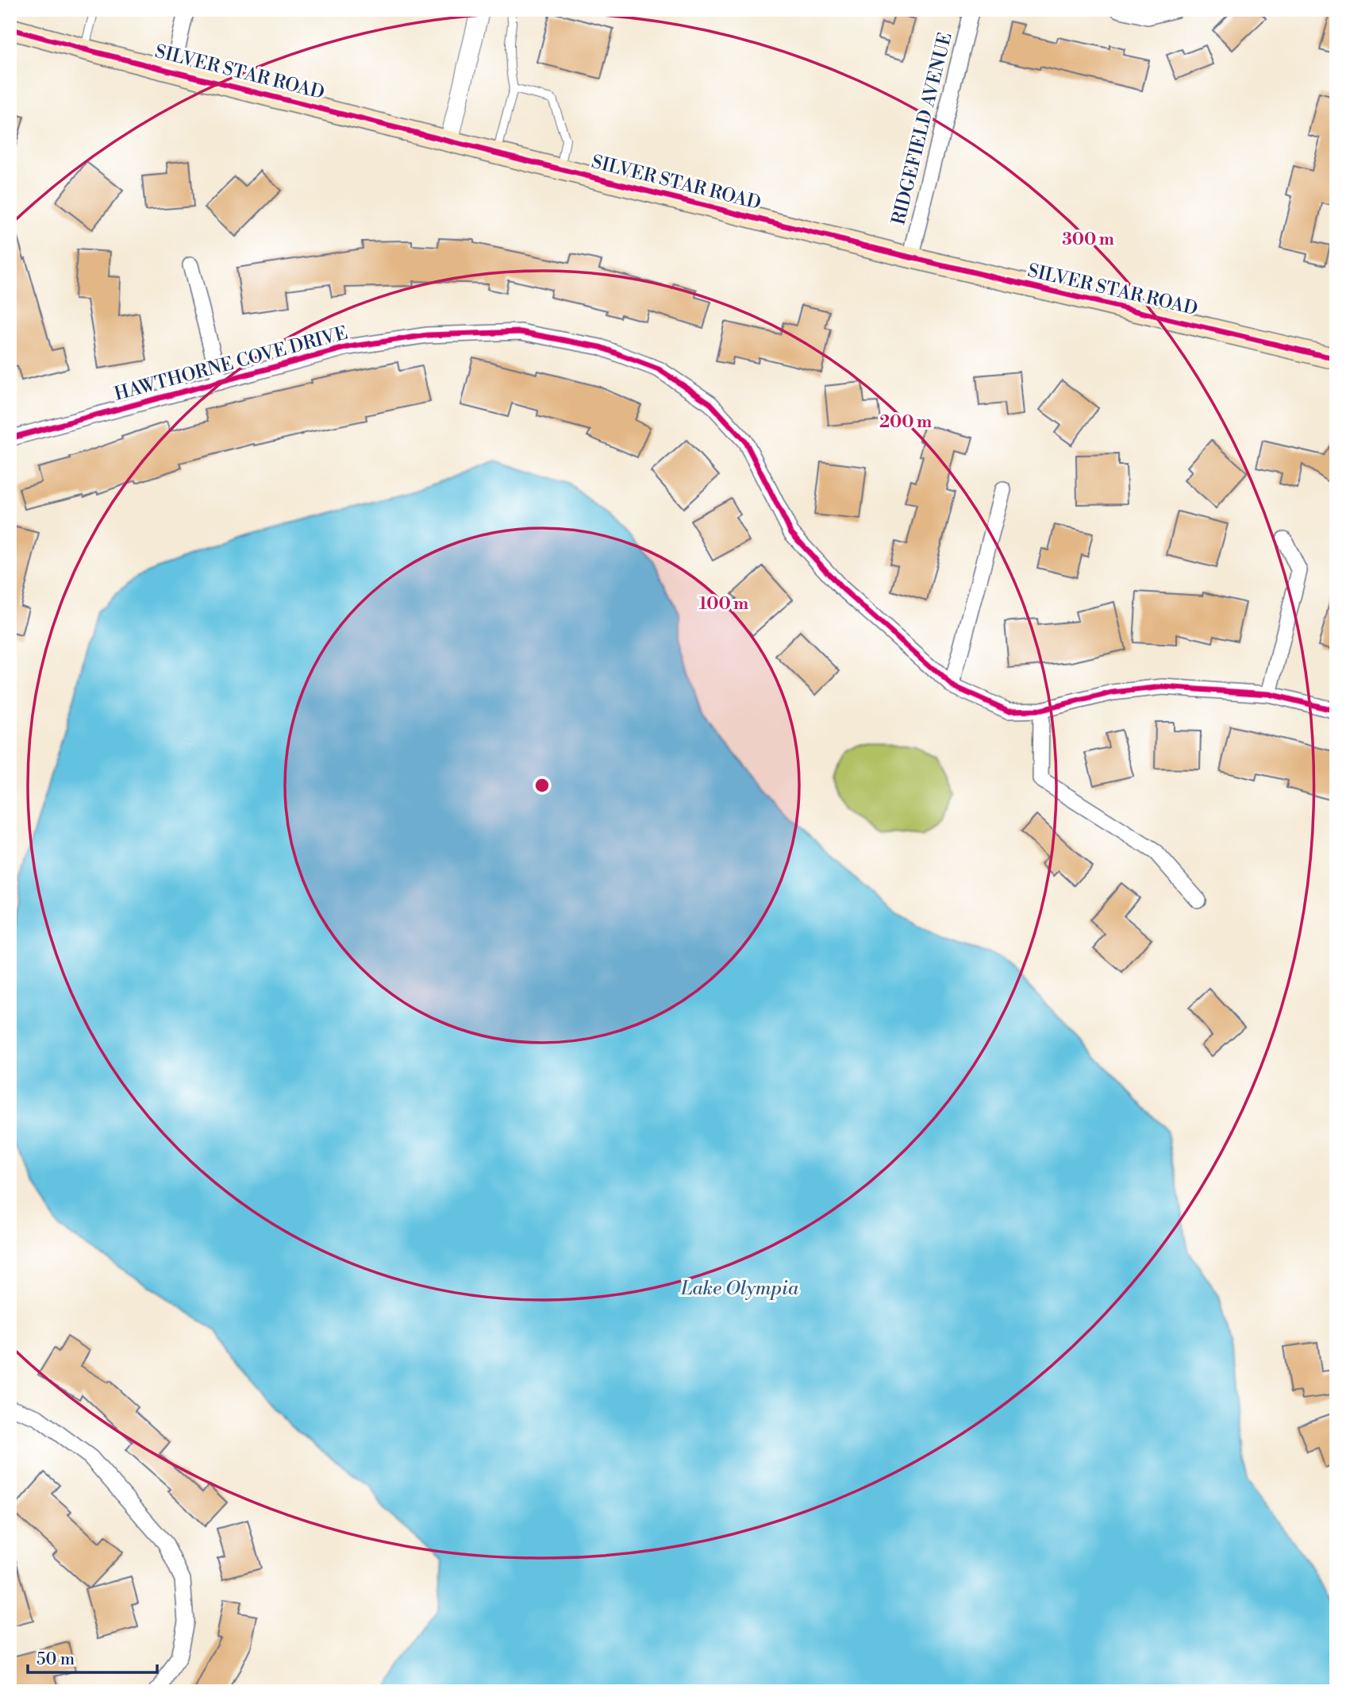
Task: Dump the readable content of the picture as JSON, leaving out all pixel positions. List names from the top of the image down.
{
  "streets": {
    "main road": ["SILVER STAR ROAD"],
    "street": ["RIDGEFIELD AVENUE", "HAWTHORNE COVE DRIVE"]
  },
  "crossings": [
    ["SILVER STAR ROAD", "RIDGEFIELD AVENUE"]
  ],
  "water": ["Lake Olympia"],
  "scale_bar": "50 m",
  "rings": ["300 m", "200 m", "100 m"]
}
